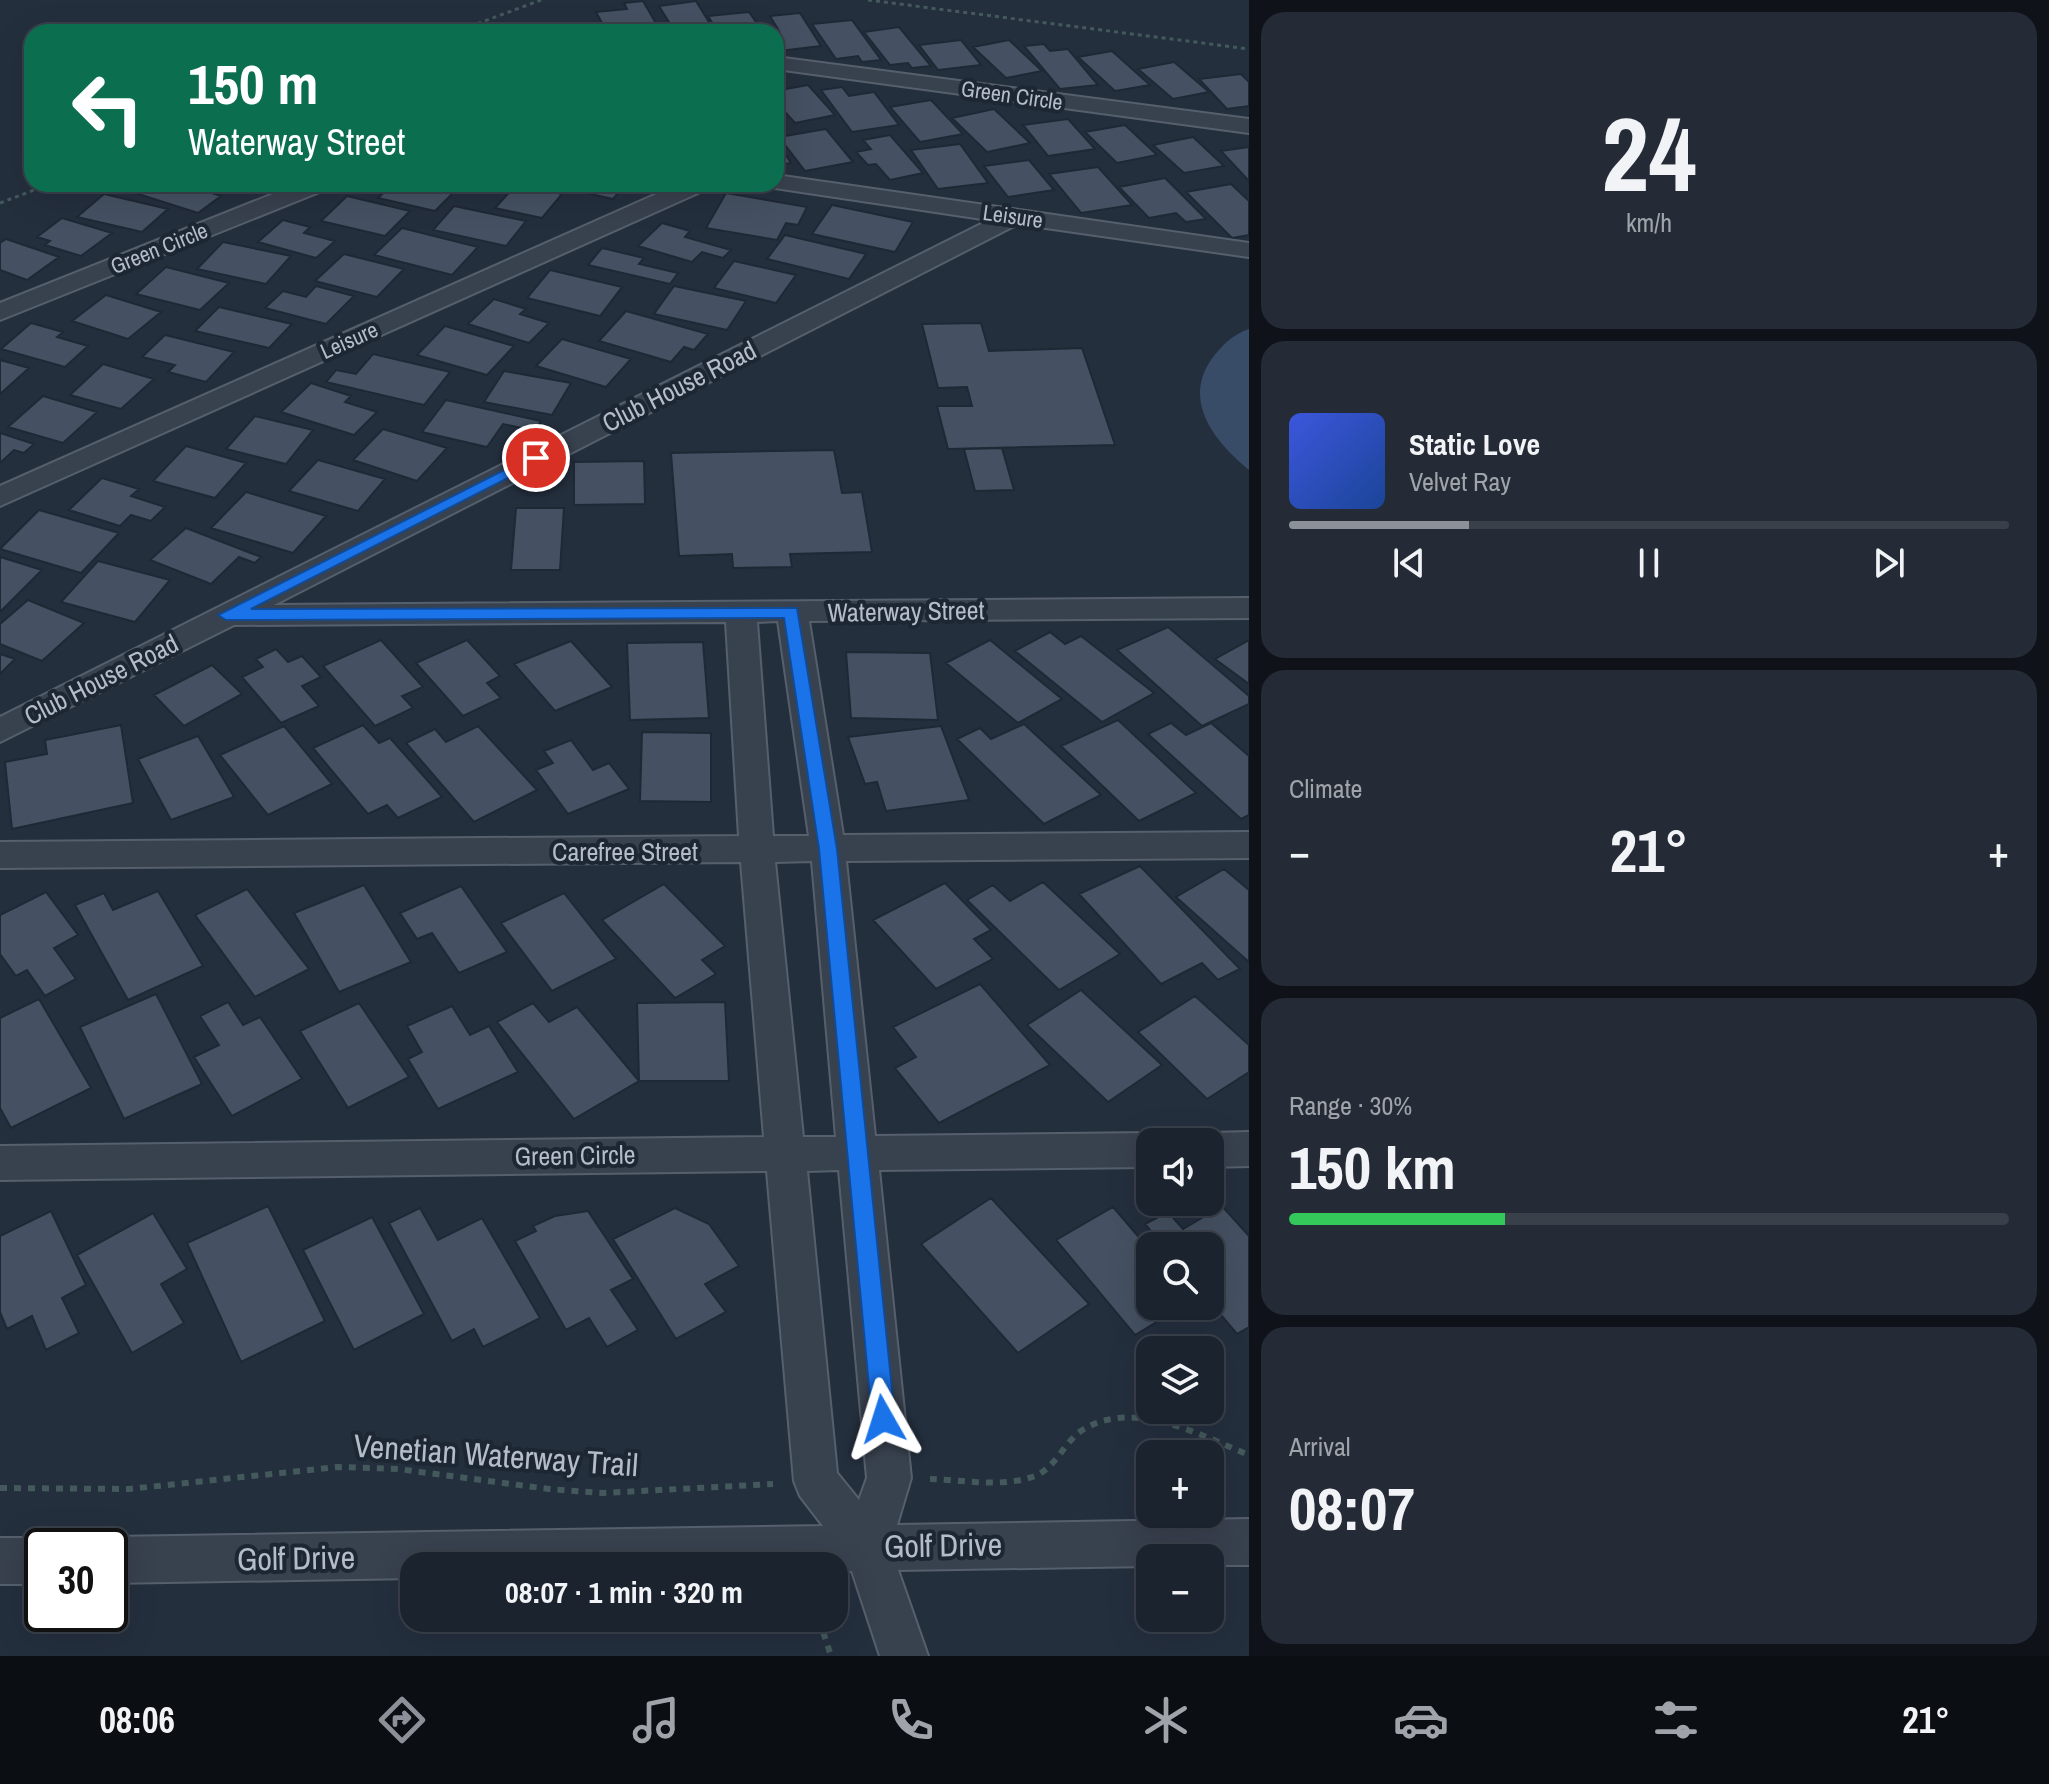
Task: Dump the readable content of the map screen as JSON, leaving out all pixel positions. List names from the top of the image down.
{
  "streets": {
    "street": [
      "Green Circle",
      "Leisure",
      "Club House Road",
      "Waterway Street",
      "Carefree Street",
      "Golf Drive"
    ],
    "path": ["Venetian Waterway Trail"]
  },
  "crossings": [
    ["Leisure", "Club House Road"],
    ["Club House Road", "Waterway Street"]
  ],
  "page": {
    "tile": [
      ["24", "km/h"],
      "Climate",
      ["Range · 30%", "150 km"],
      ["Arrival", "08:07"]
    ],
    "turn": ["150 m", "Waterway Street"],
    "song": ["Static Love", "Velvet Ray"],
    "heat": ["−", "21°", "+"],
    "map_buttons": ["+", "−"],
    "limit": "30",
    "trip": "08:07 · 1 min · 320 m",
    "tabs": ["08:06", "21°"]
  }
}
